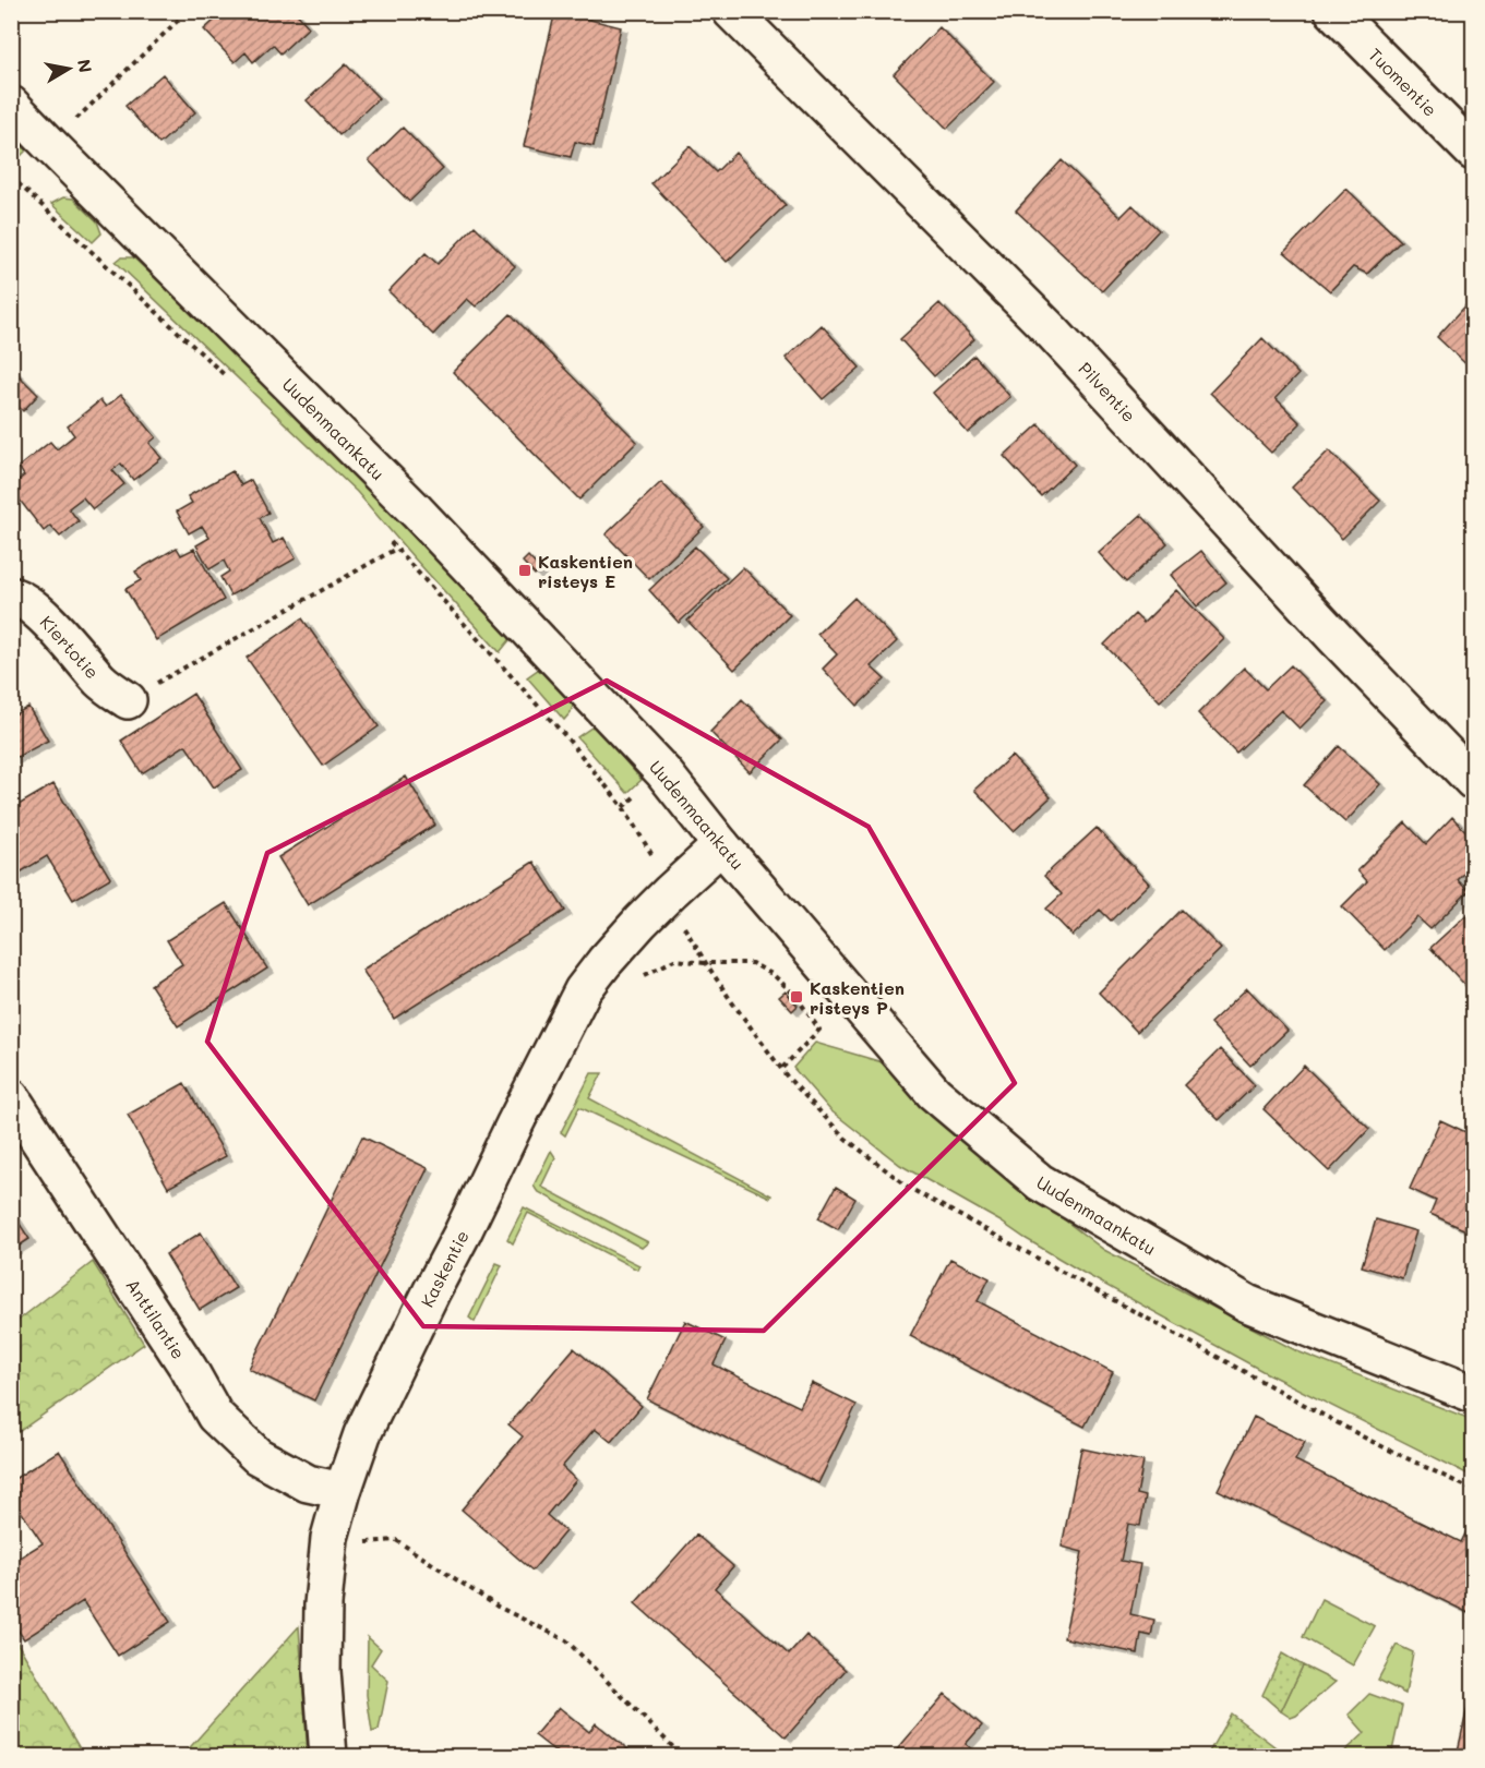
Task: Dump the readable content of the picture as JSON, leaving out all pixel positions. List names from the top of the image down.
{
  "streets": {
    "street": [
      "Tuomentie",
      "Pilventie",
      "Uudenmaankatu",
      "Kiertotie",
      "Kaskentie",
      "Anttilantie"
    ]
  },
  "crossings": [
    ["Uudenmaankatu", "Kaskentie"],
    ["Kaskentie", "Anttilantie"]
  ],
  "places": {
    "transit": ["Kaskentien risteys E", "Kaskentien risteys P"]
  },
  "north": "right"
}
